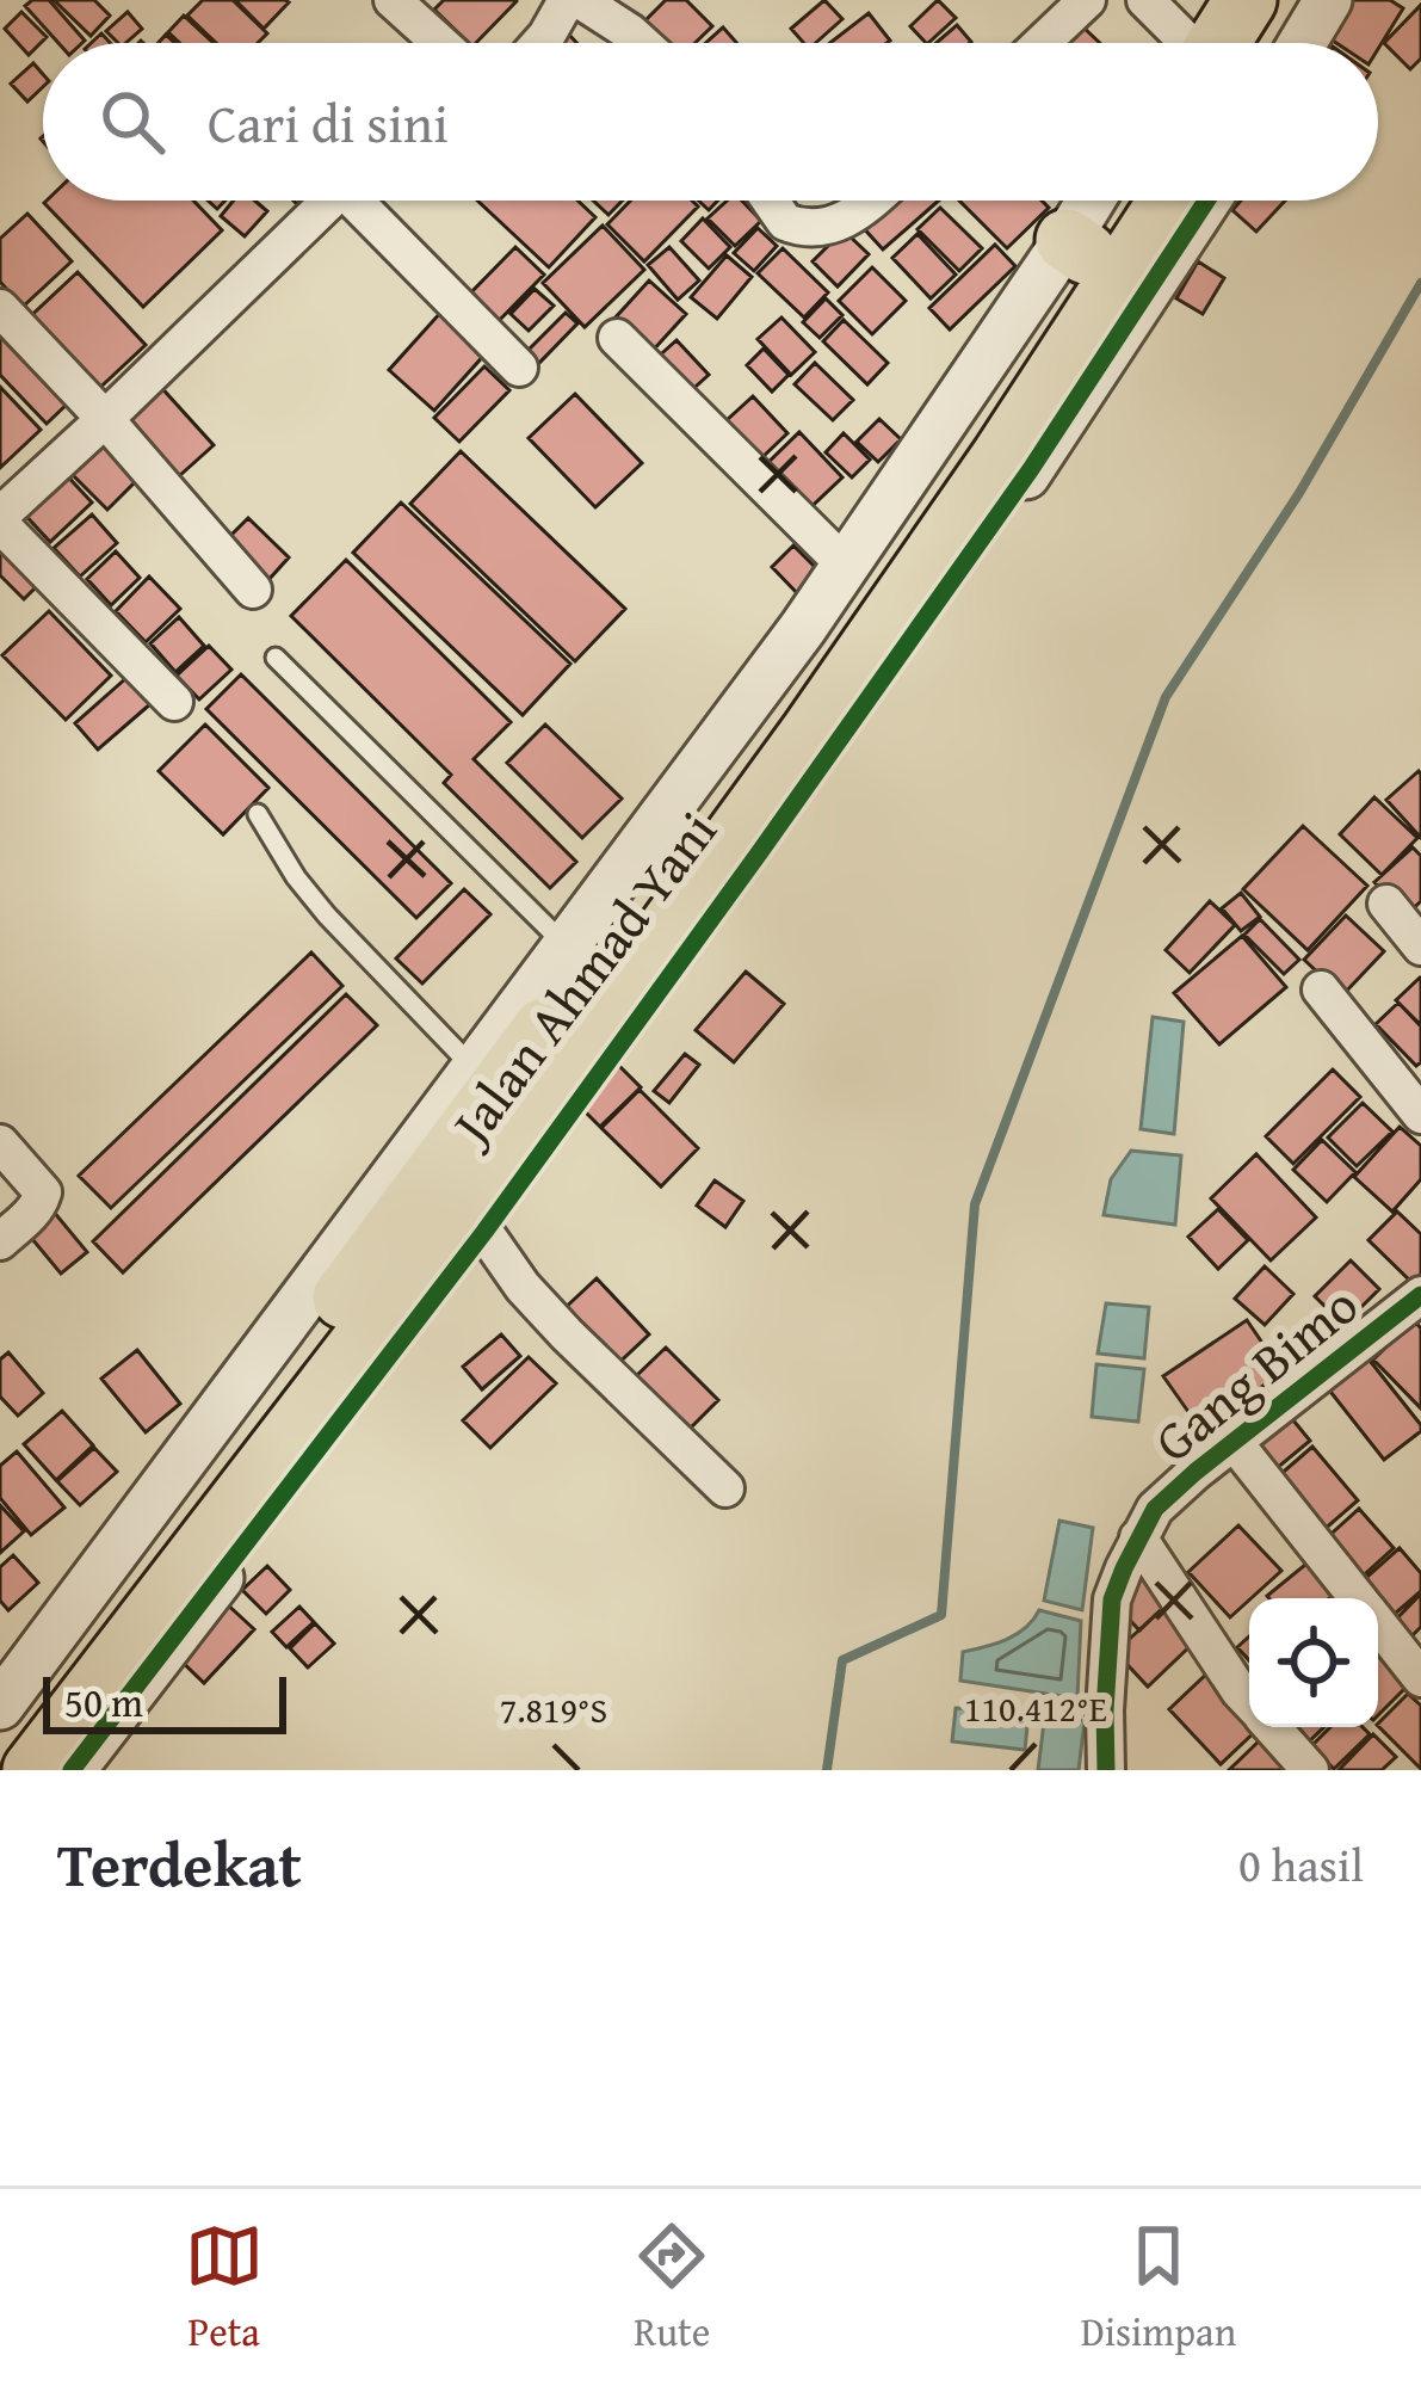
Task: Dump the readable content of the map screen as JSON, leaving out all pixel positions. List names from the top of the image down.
{
  "streets": {
    "highway": ["Jalan Ahmad Yani"],
    "street": ["Gang Bimo"]
  },
  "scale_bar": "50 m",
  "page": {
    "search": "Cari di sini",
    "scale": "50 m",
    "heading": ["Terdekat", "0 hasil"],
    "nav": ["Peta", "Rute", "Disimpan"]
  },
  "coordinates": ["110.412°E", "7.819°S"]
}
